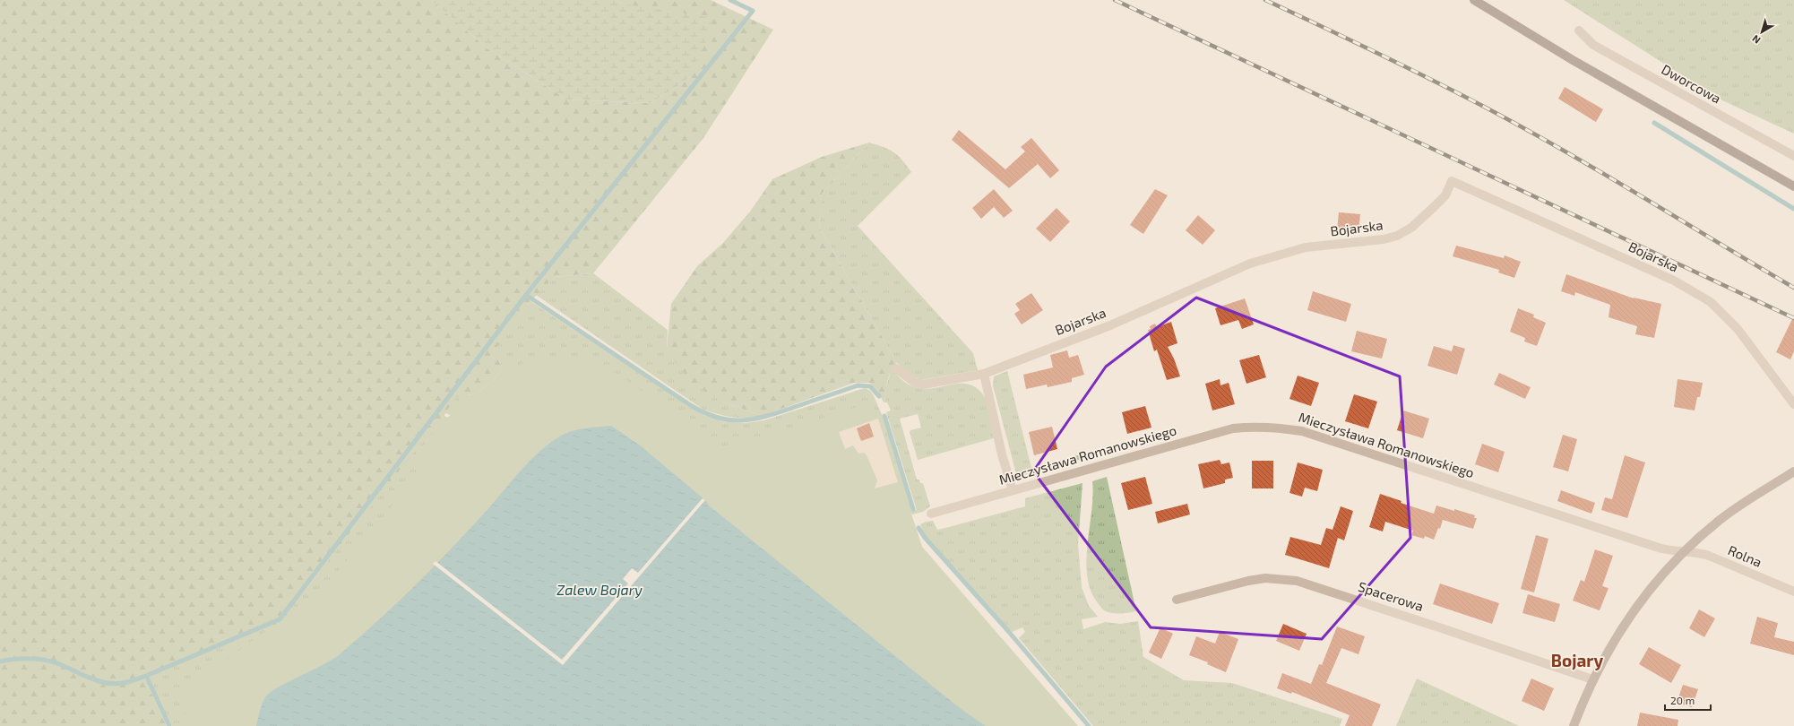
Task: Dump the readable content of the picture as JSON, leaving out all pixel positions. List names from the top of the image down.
{
  "streets": {
    "street": [
      "Dworcowa",
      "Bojarska",
      "Mieczysława Romanowskiego",
      "Rolna",
      "Spacerowa"
    ]
  },
  "crossings": [
    ["Mieczysława Romanowskiego", "Rolna"]
  ],
  "districts": ["Bojary"],
  "water": ["Zalew Bojary"],
  "scale_bar": "20 m",
  "north": "bottom left"
}
